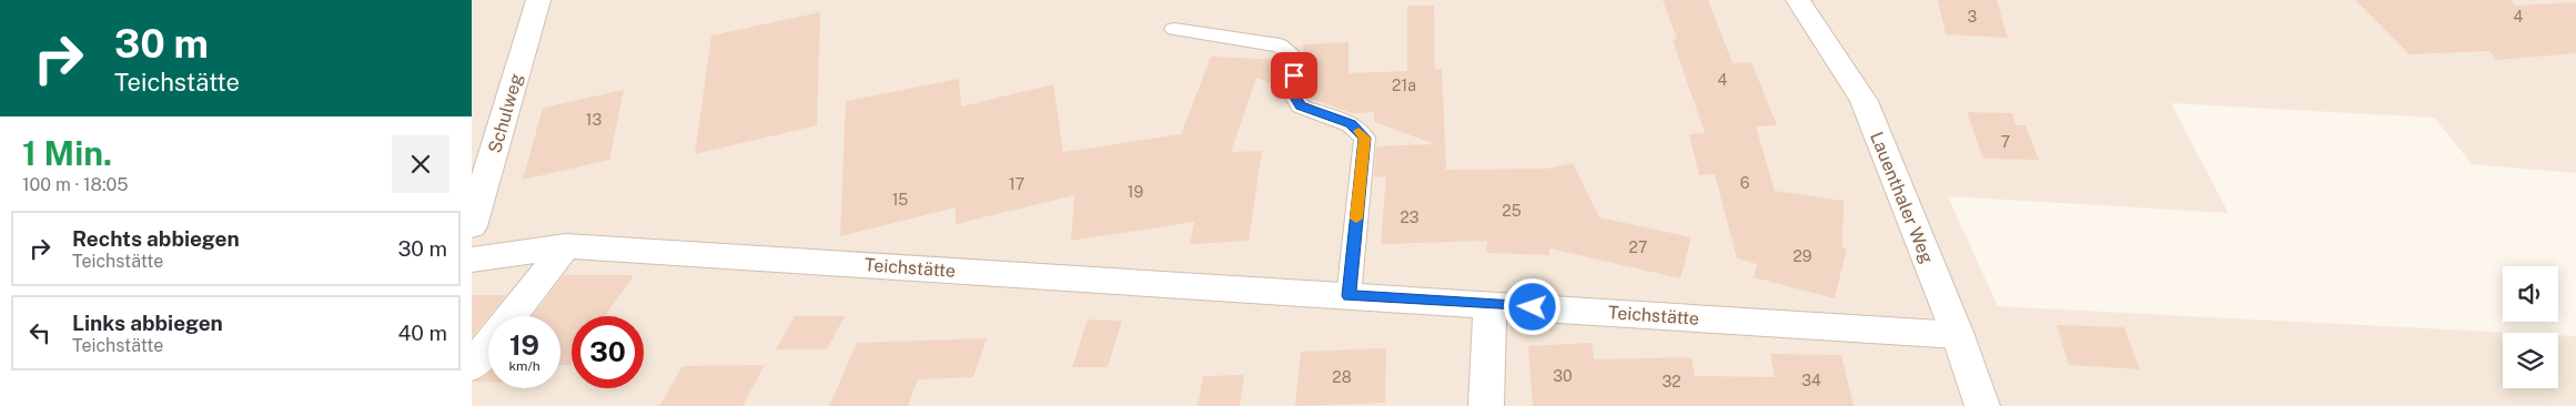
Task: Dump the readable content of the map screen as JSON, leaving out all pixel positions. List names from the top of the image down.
{
  "streets": {
    "street": ["Schulweg", "Lauenthaler Weg", "Teichstätte"]
  },
  "crossings": [
    ["Lauenthaler Weg", "Teichstätte"]
  ],
  "house_numbers": [
    "3",
    "4",
    "4",
    "21a",
    "13",
    "7",
    "6",
    "17",
    "19",
    "15",
    "25",
    "23",
    "27",
    "29",
    "30",
    "28",
    "34",
    "32"
  ],
  "page": {
    "turn": ["30 m", "Teichstätte"],
    "heading": ["1 Min.", "100 m · 18:05"],
    "list": [
      {
        "name": "Rechts abbiegen",
        "note": "Teichstätte",
        "value": "30 m"
      },
      {
        "name": "Links abbiegen",
        "note": "Teichstätte",
        "value": "40 m"
      }
    ],
    "speed": "19 km/h",
    "limit": "30"
  }
}
